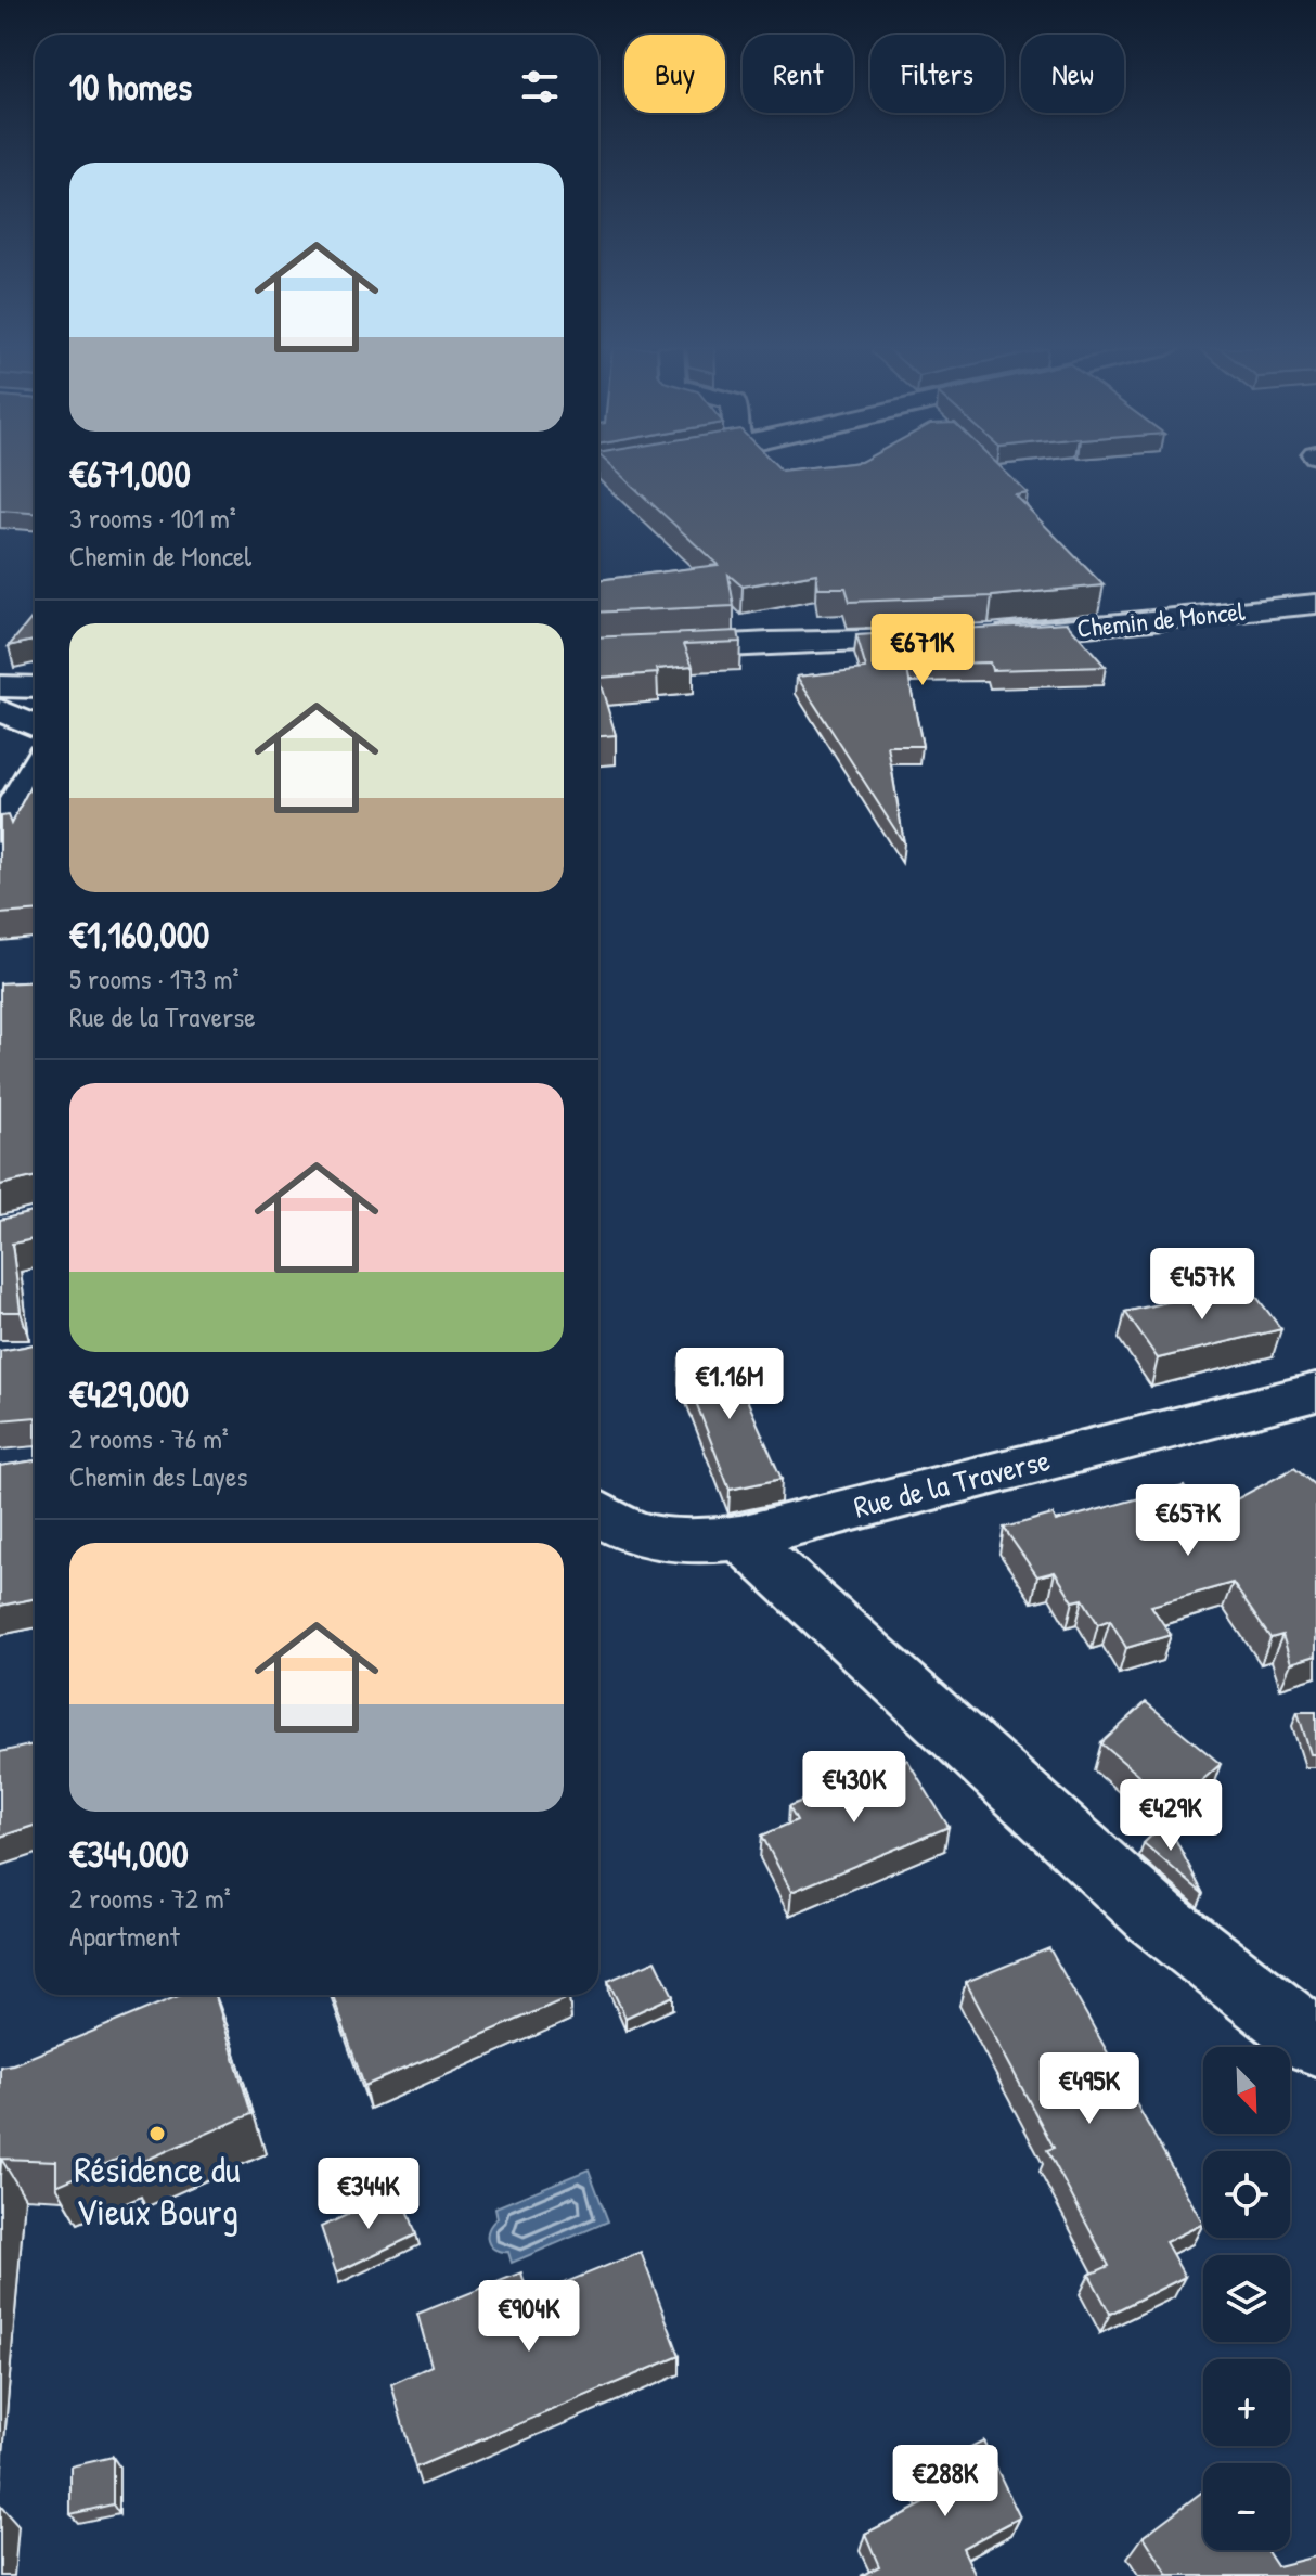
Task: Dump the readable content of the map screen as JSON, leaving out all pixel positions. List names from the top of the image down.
{
  "streets": {
    "street": ["Chemin de Moncel", "Rue de la Traverse"]
  },
  "places": ["Résidence du Vieux Bourg"],
  "north": "bottom right",
  "page": {
    "chip": [
      "Buy",
      "Rent",
      "Filters",
      "New"
    ],
    "heading": "10 homes",
    "list": [
      {
        "name": "€671,000",
        "note": "3 rooms · 101 m² · Chemin de Moncel"
      },
      {
        "name": "€1,160,000",
        "note": "5 rooms · 173 m² · Rue de la Traverse"
      },
      {
        "name": "€429,000",
        "note": "2 rooms · 76 m² · Chemin des Layes"
      },
      {
        "name": "€344,000",
        "note": "2 rooms · 72 m² · Apartment"
      }
    ],
    "price": [
      "€671K",
      "€457K",
      "€1.16M",
      "€657K",
      "€430K",
      "€429K",
      "€495K",
      "€344K",
      "€904K",
      "€288K"
    ],
    "map_buttons": ["+", "−"]
  }
}
